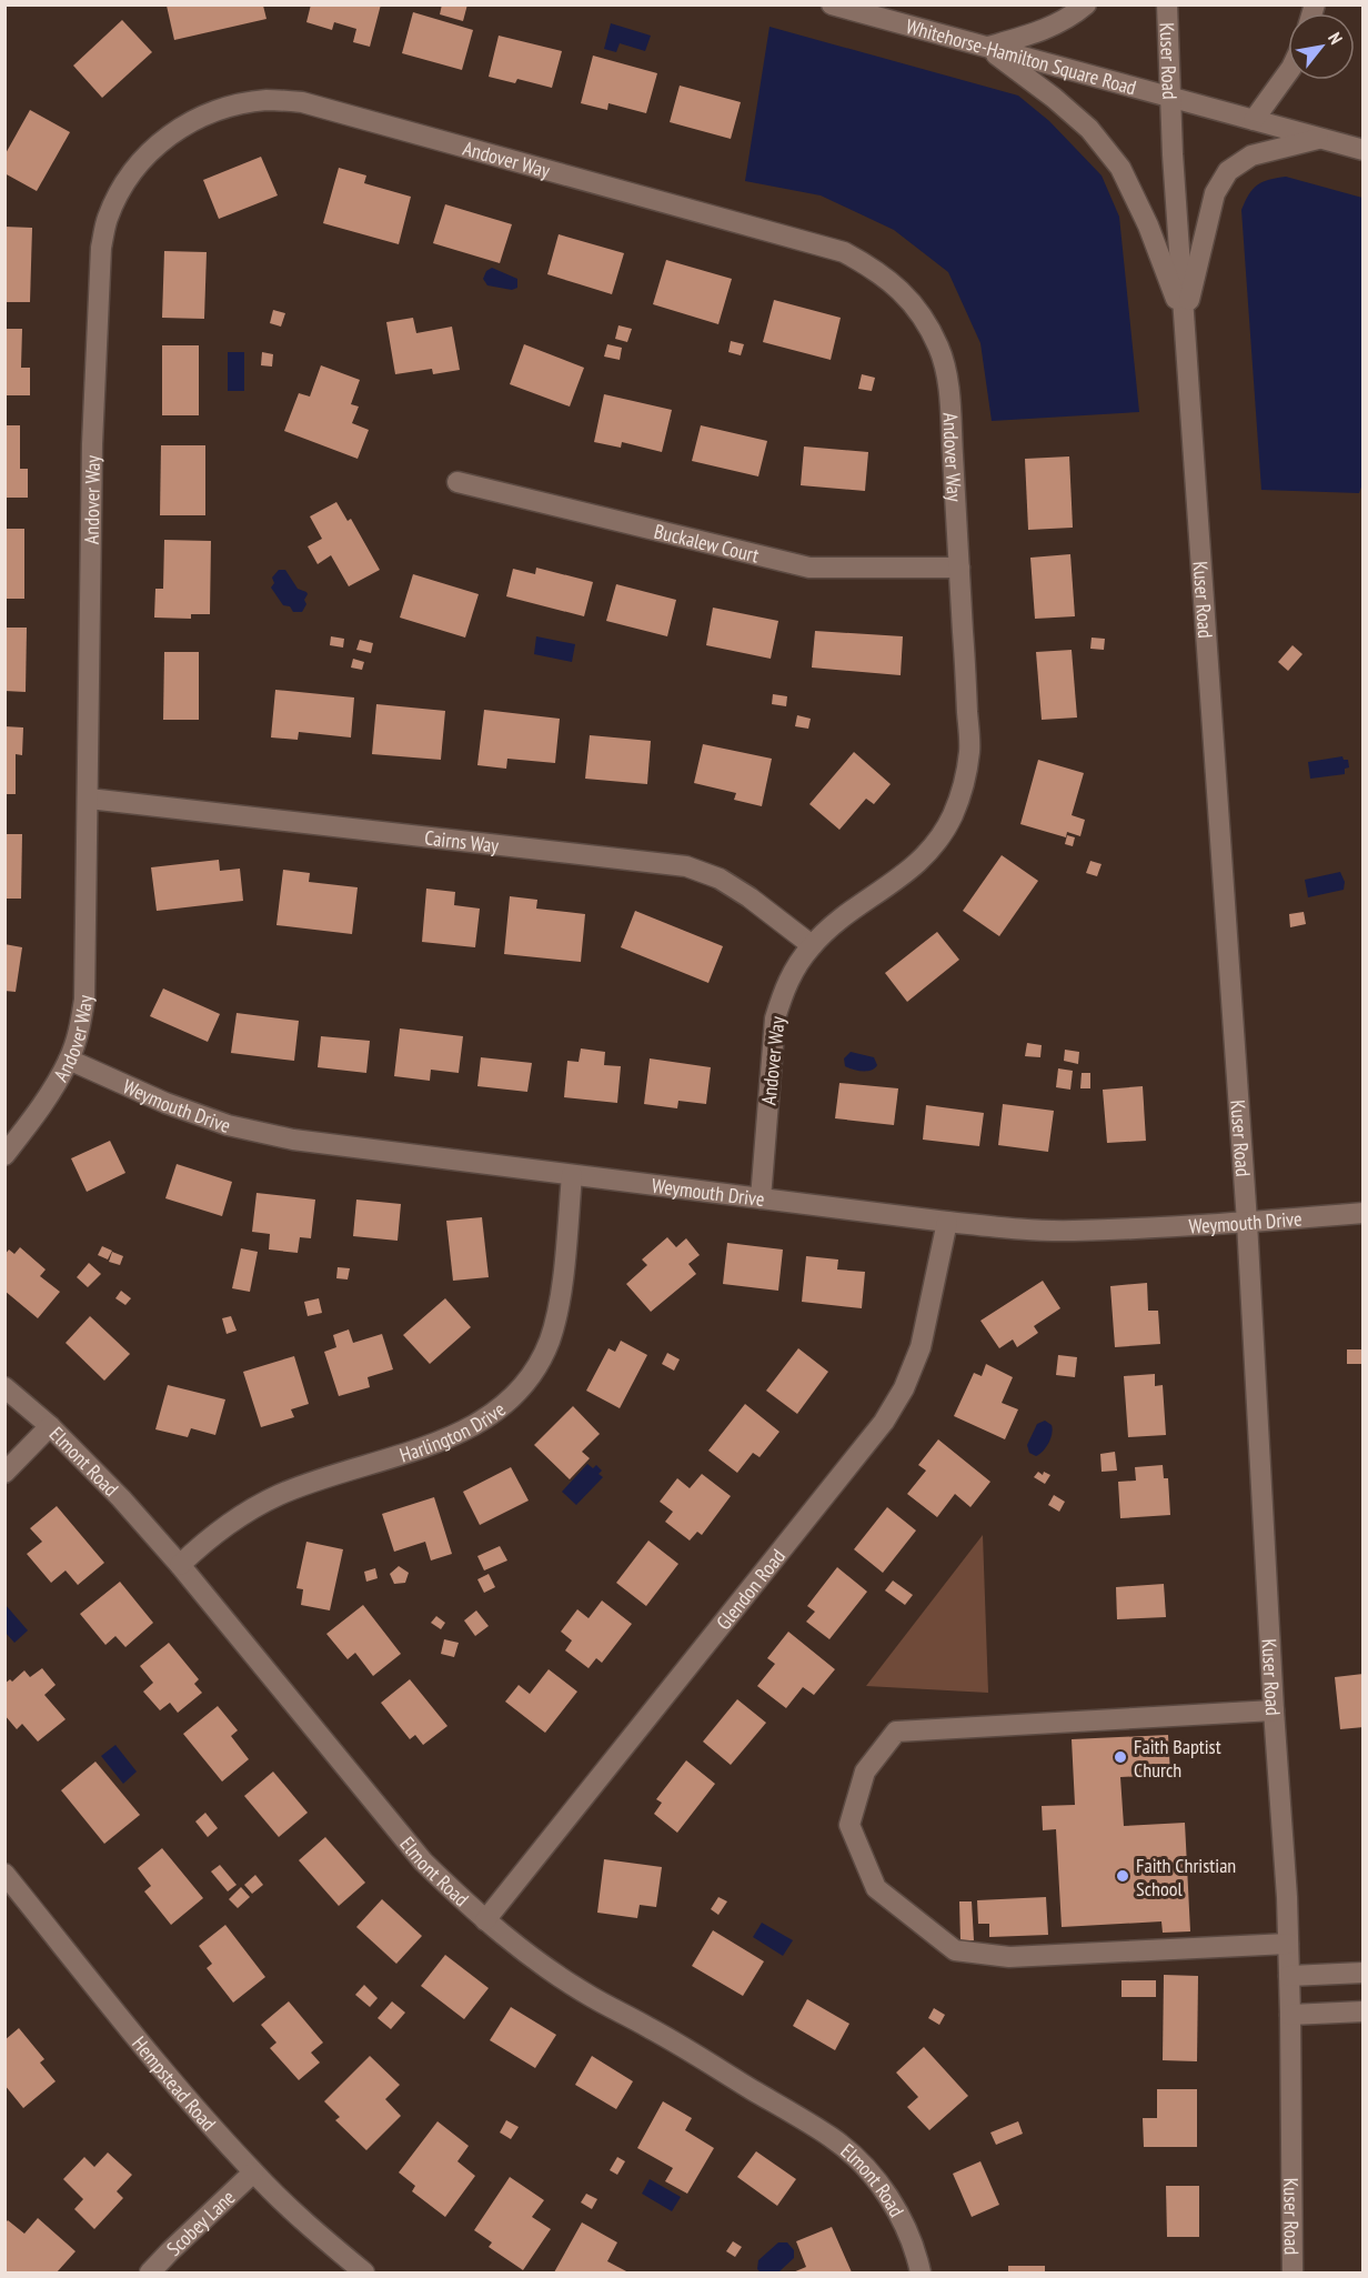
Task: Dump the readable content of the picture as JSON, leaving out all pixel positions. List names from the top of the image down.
{
  "streets": {
    "street": [
      "Whitehorse-Hamilton Square Road",
      "Kuser Road",
      "Andover Way",
      "Buckalew Court",
      "Cairns Way",
      "Weymouth Drive",
      "Harlington Drive",
      "Elmont Road",
      "Glendon Road",
      "Hempstead Road",
      "Scobey Lane"
    ]
  },
  "crossings": [
    ["Whitehorse-Hamilton Square Road", "Kuser Road"],
    ["Kuser Road", "Weymouth Drive"],
    ["Andover Way", "Buckalew Court"],
    ["Andover Way", "Cairns Way"],
    ["Andover Way", "Weymouth Drive"],
    ["Weymouth Drive", "Harlington Drive"],
    ["Weymouth Drive", "Glendon Road"],
    ["Harlington Drive", "Elmont Road"],
    ["Elmont Road", "Glendon Road"],
    ["Hempstead Road", "Scobey Lane"]
  ],
  "places": ["Faith Baptist Church", "Faith Christian School"],
  "north": "top right"
}
